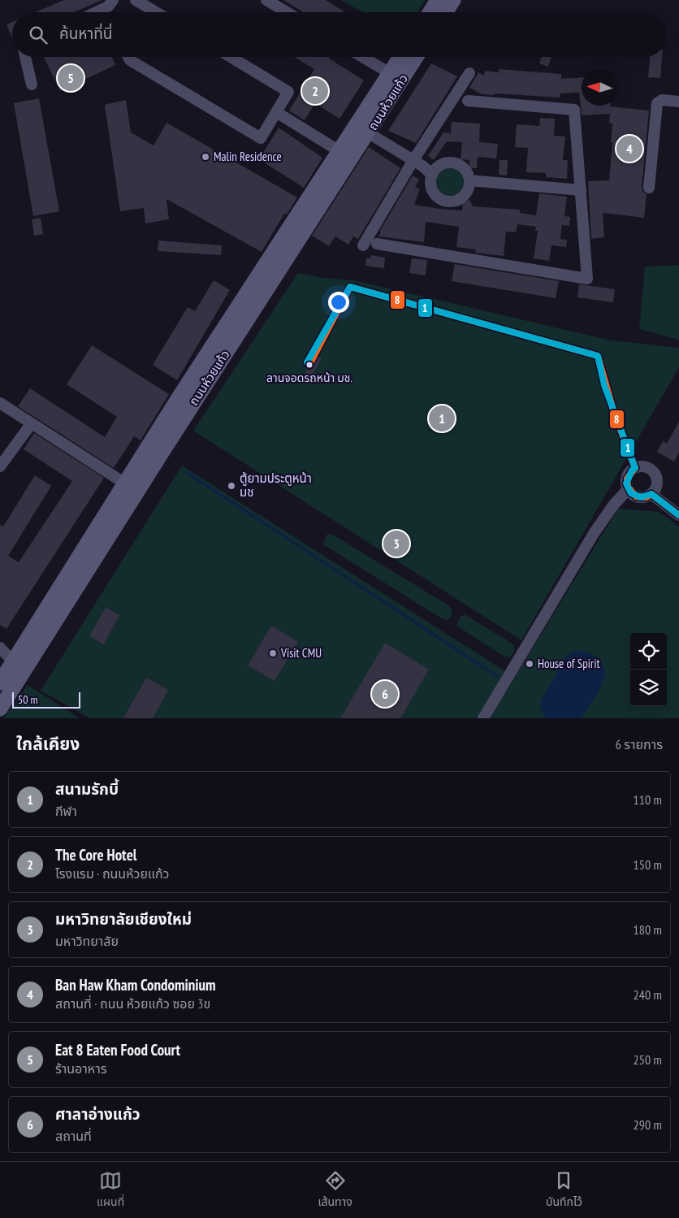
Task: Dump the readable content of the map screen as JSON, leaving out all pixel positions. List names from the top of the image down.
{
  "streets": {
    "main road": ["ถนนห้วยแก้ว"]
  },
  "places": [
    "Malin Residence",
    "ลานจอดรถหน้า มช.",
    "ตู้ยามประตูหน้า มช",
    "Visit CMU",
    "House of Spirit"
  ],
  "lines": ["transit line 8", "transit line 1"],
  "scale_bar": "50 m",
  "north": "left",
  "page": {
    "search": "ค้นหาที่นี่",
    "pins": [
      "5",
      "2",
      "4",
      "1",
      "3",
      "6"
    ],
    "scale": "50 m",
    "heading": ["ใกล้เคียง", "6 รายการ"],
    "list": [
      {
        "mark": "1",
        "name": "สนามรักบี้",
        "note": "กีฬา",
        "value": "110 m"
      },
      {
        "mark": "2",
        "name": "The Core Hotel",
        "note": "โรงแรม · ถนนห้วยแก้ว",
        "value": "150 m"
      },
      {
        "mark": "3",
        "name": "มหาวิทยาลัยเชียงใหม่",
        "note": "มหาวิทยาลัย",
        "value": "180 m"
      },
      {
        "mark": "4",
        "name": "Ban Haw Kham Condominium",
        "note": "สถานที่ · ถนน ห้วยแก้ว ซอย 3ข",
        "value": "240 m"
      },
      {
        "mark": "5",
        "name": "Eat 8 Eaten Food Court",
        "note": "ร้านอาหาร",
        "value": "250 m"
      },
      {
        "mark": "6",
        "name": "ศาลาอ่างแก้ว",
        "note": "สถานที่",
        "value": "290 m"
      }
    ],
    "nav": ["แผนที่", "เส้นทาง", "บันทึกไว้"]
  }
}
